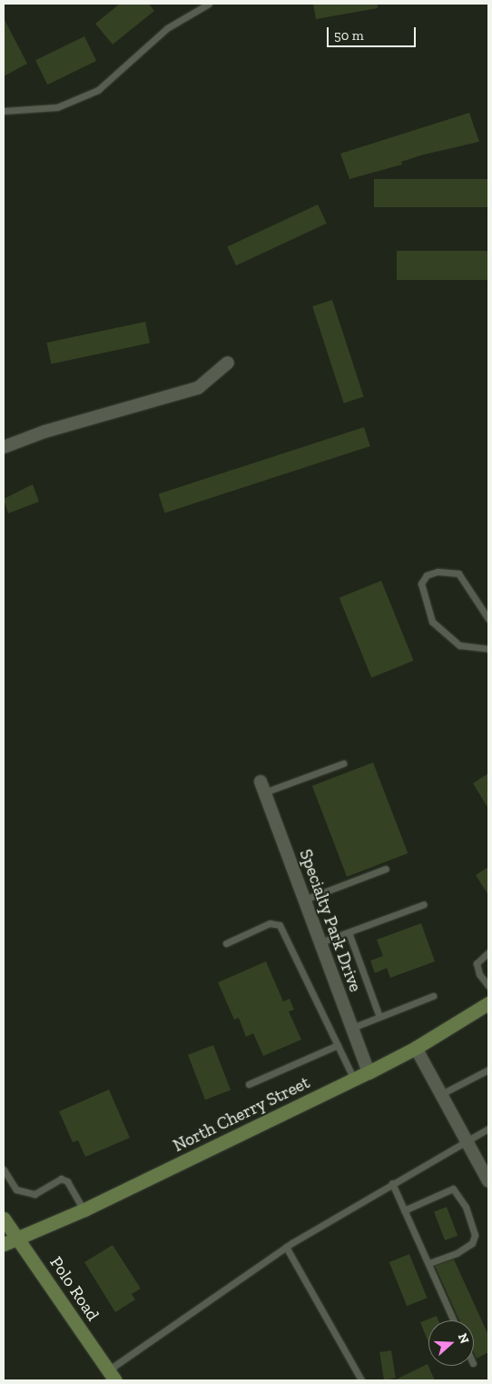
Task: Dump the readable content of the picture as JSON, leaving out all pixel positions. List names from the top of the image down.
{
  "streets": {
    "main road": ["North Cherry Street", "Polo Road"],
    "street": ["Specialty Park Drive"]
  },
  "crossings": [
    ["Specialty Park Drive", "North Cherry Street"],
    ["North Cherry Street", "Polo Road"]
  ],
  "scale_bar": "50 m",
  "north": "right"
}
